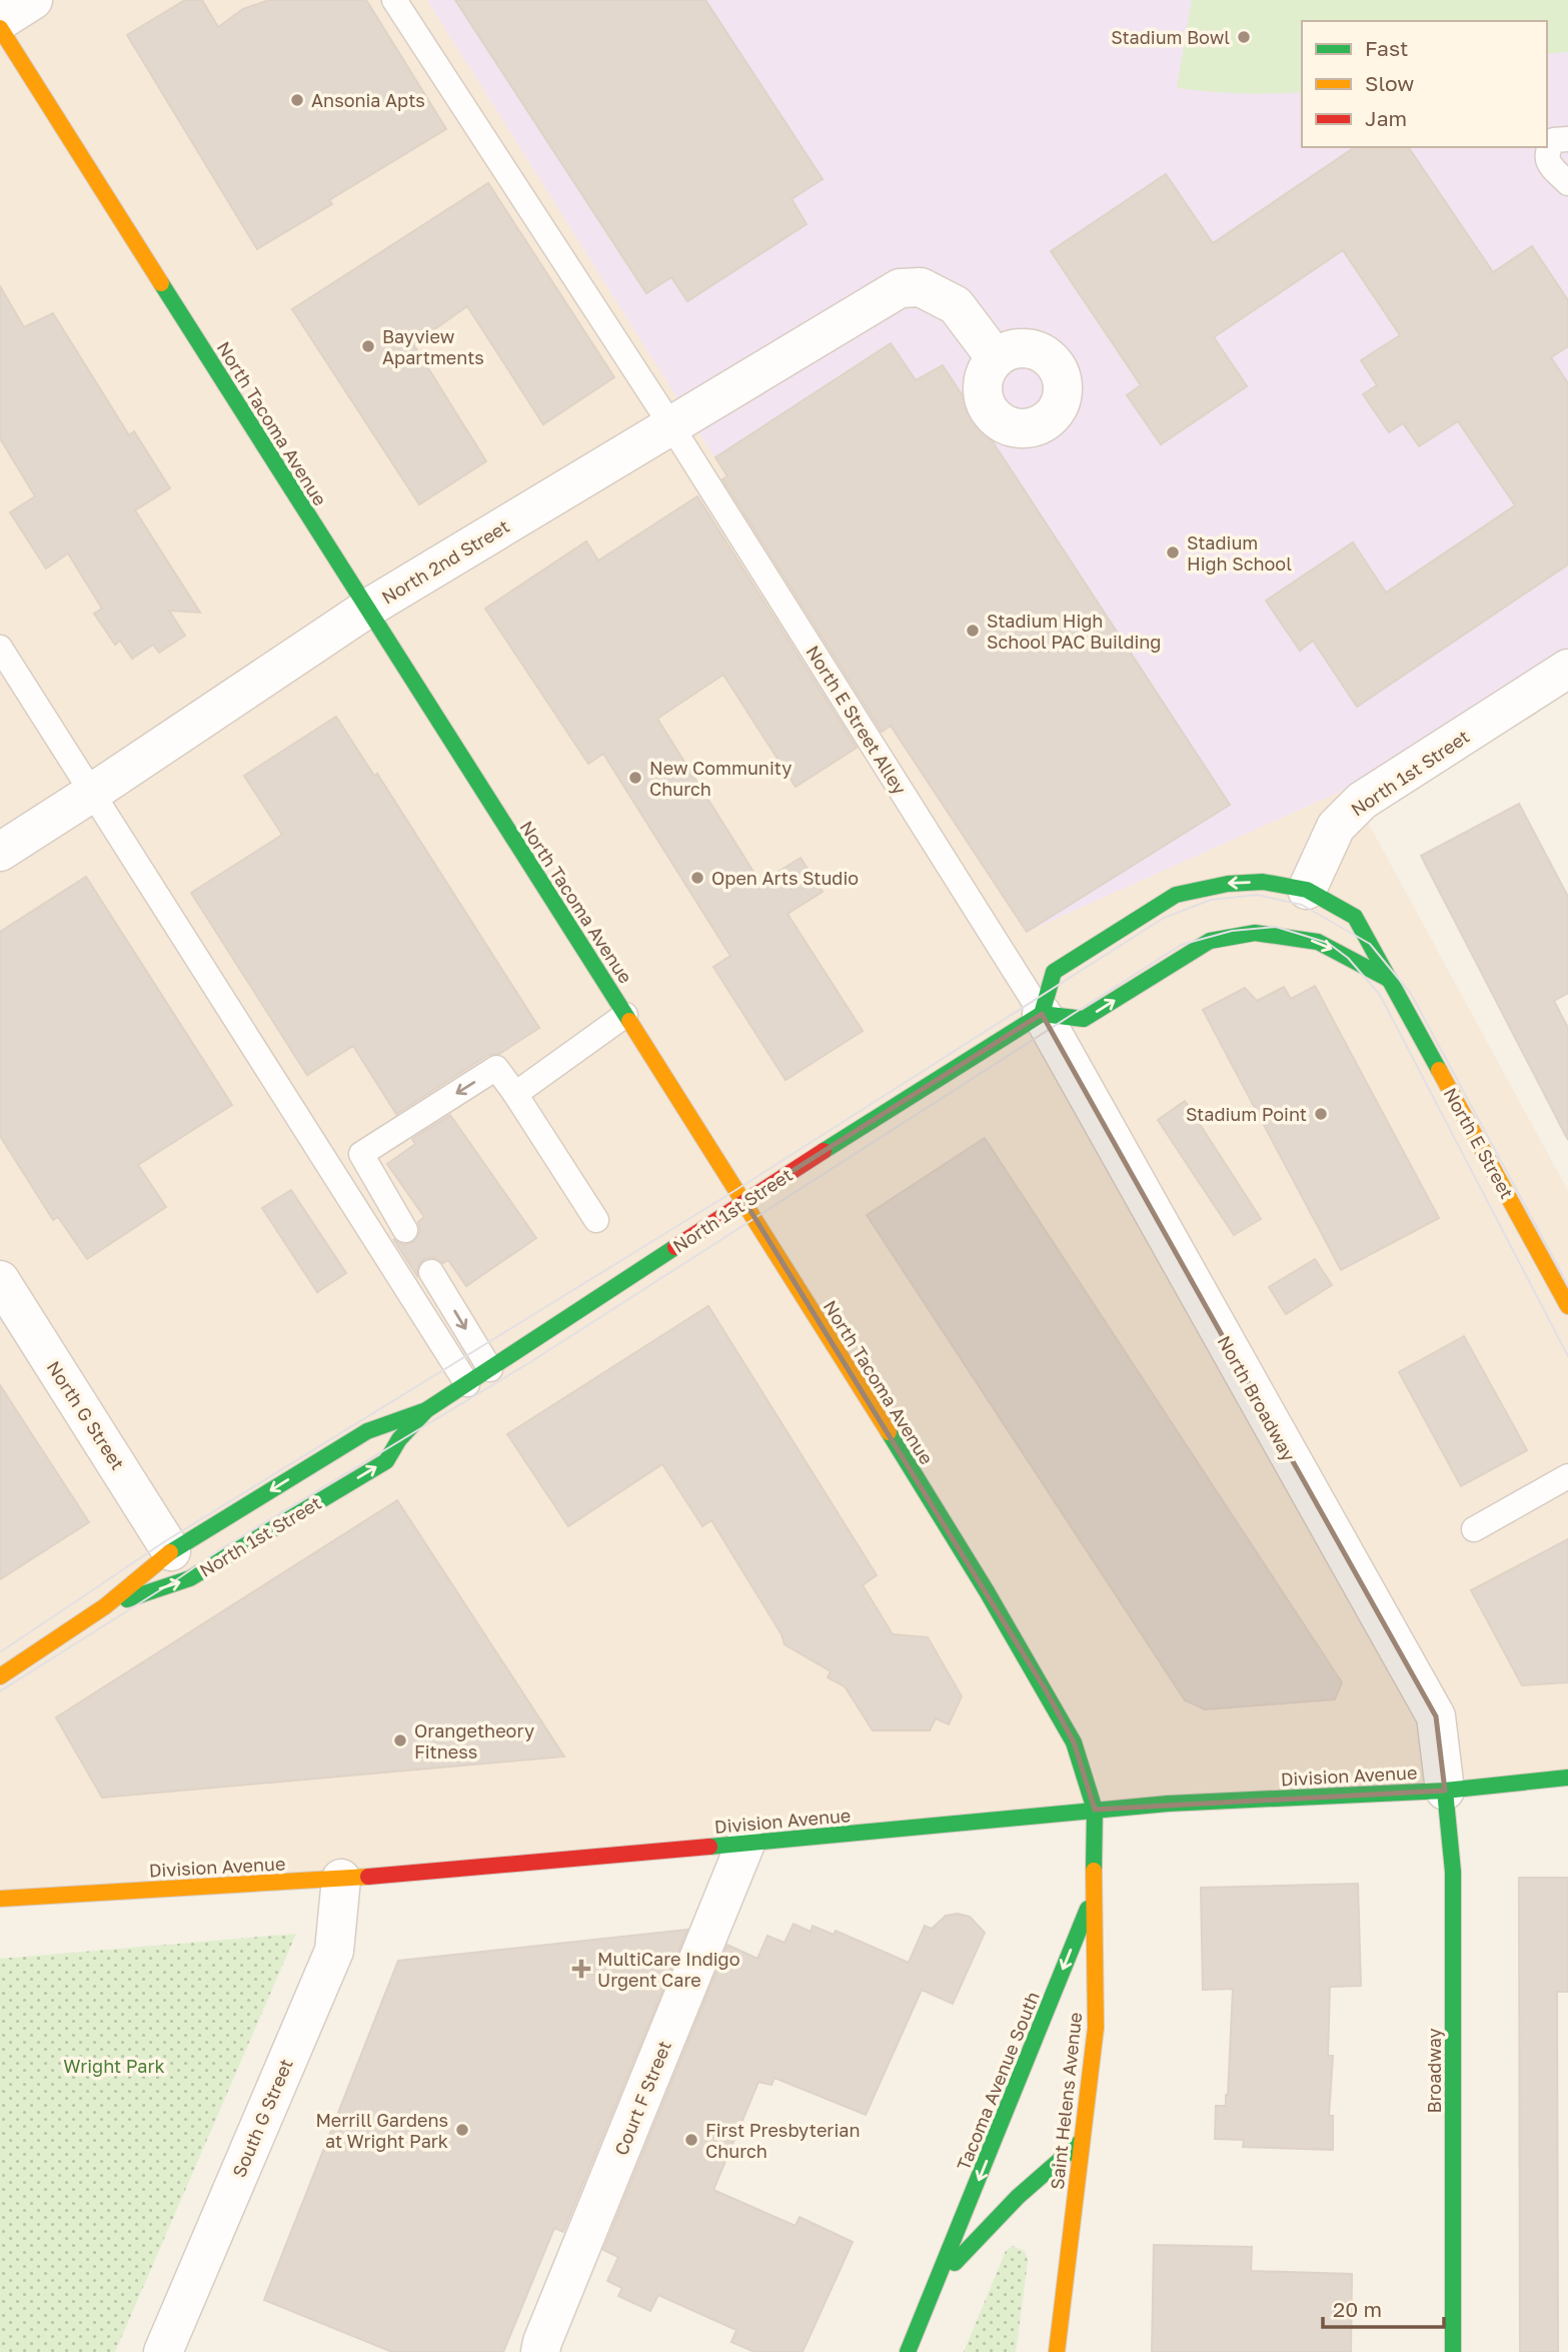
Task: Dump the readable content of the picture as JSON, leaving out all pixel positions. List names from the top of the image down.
{
  "streets": {
    "street": [
      "North Tacoma Avenue",
      "North 2nd Street",
      "North 1st Street",
      "North E Street",
      "North Broadway",
      "North G Street",
      "Division Avenue",
      "Broadway",
      "Tacoma Avenue South",
      "Court F Street",
      "Saint Helens Avenue",
      "South G Street"
    ],
    "lane": ["North E Street Alley"]
  },
  "crossings": [
    ["North Tacoma Avenue", "North 2nd Street"],
    ["North Tacoma Avenue", "North 1st Street"],
    ["North Tacoma Avenue", "Division Avenue"],
    ["North Tacoma Avenue", "Saint Helens Avenue"],
    ["North 2nd Street", "North E Street Alley"],
    ["North E Street Alley", "North 1st Street"],
    ["North E Street Alley", "North Broadway"],
    ["North 1st Street", "North E Street"],
    ["North 1st Street", "North Broadway"],
    ["North 1st Street", "North G Street"],
    ["North Broadway", "Division Avenue"],
    ["North Broadway", "Broadway"],
    ["Division Avenue", "Broadway"],
    ["Division Avenue", "Court F Street"],
    ["Division Avenue", "Saint Helens Avenue"],
    ["Division Avenue", "South G Street"],
    ["Tacoma Avenue South", "Saint Helens Avenue"]
  ],
  "parks": ["Wright Park"],
  "places": {
    "other": [
      "Stadium Bowl",
      "Ansonia Apts",
      "Bayview Apartments",
      "Stadium High School",
      "Stadium High School PAC Building",
      "New Community Church",
      "Open Arts Studio",
      "Stadium Point",
      "Orangetheory Fitness",
      "Merrill Gardens at Wright Park",
      "First Presbyterian Church"
    ],
    "health": ["MultiCare Indigo Urgent Care"]
  },
  "legend": ["Fast", "Slow", "Jam"],
  "scale_bar": "20 m"
}
